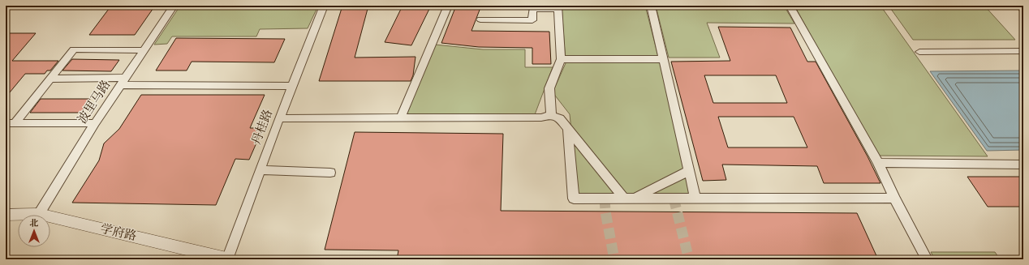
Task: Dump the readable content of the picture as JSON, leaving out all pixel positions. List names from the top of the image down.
{
  "streets": {
    "street": ["波里马路", "丹桂路", "学府路"]
  },
  "crossings": [
    ["波里马路", "学府路"],
    ["丹桂路", "学府路"]
  ],
  "north": "top"
}
